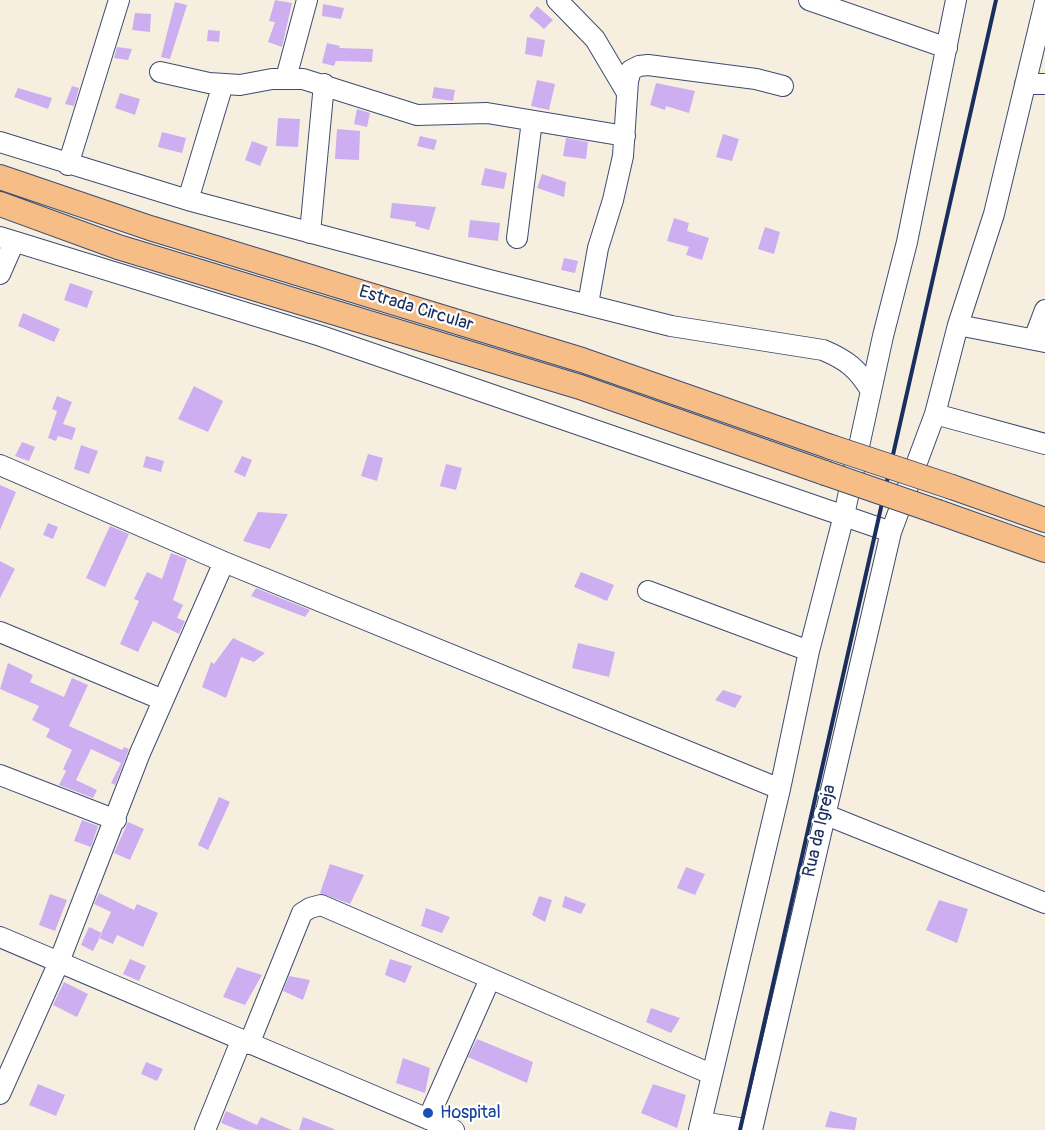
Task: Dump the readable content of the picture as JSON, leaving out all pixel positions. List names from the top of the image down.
{
  "streets": {
    "main road": ["Estrada Circular"],
    "street": ["Rua da Igreja"]
  },
  "places": ["Hospital"]
}
